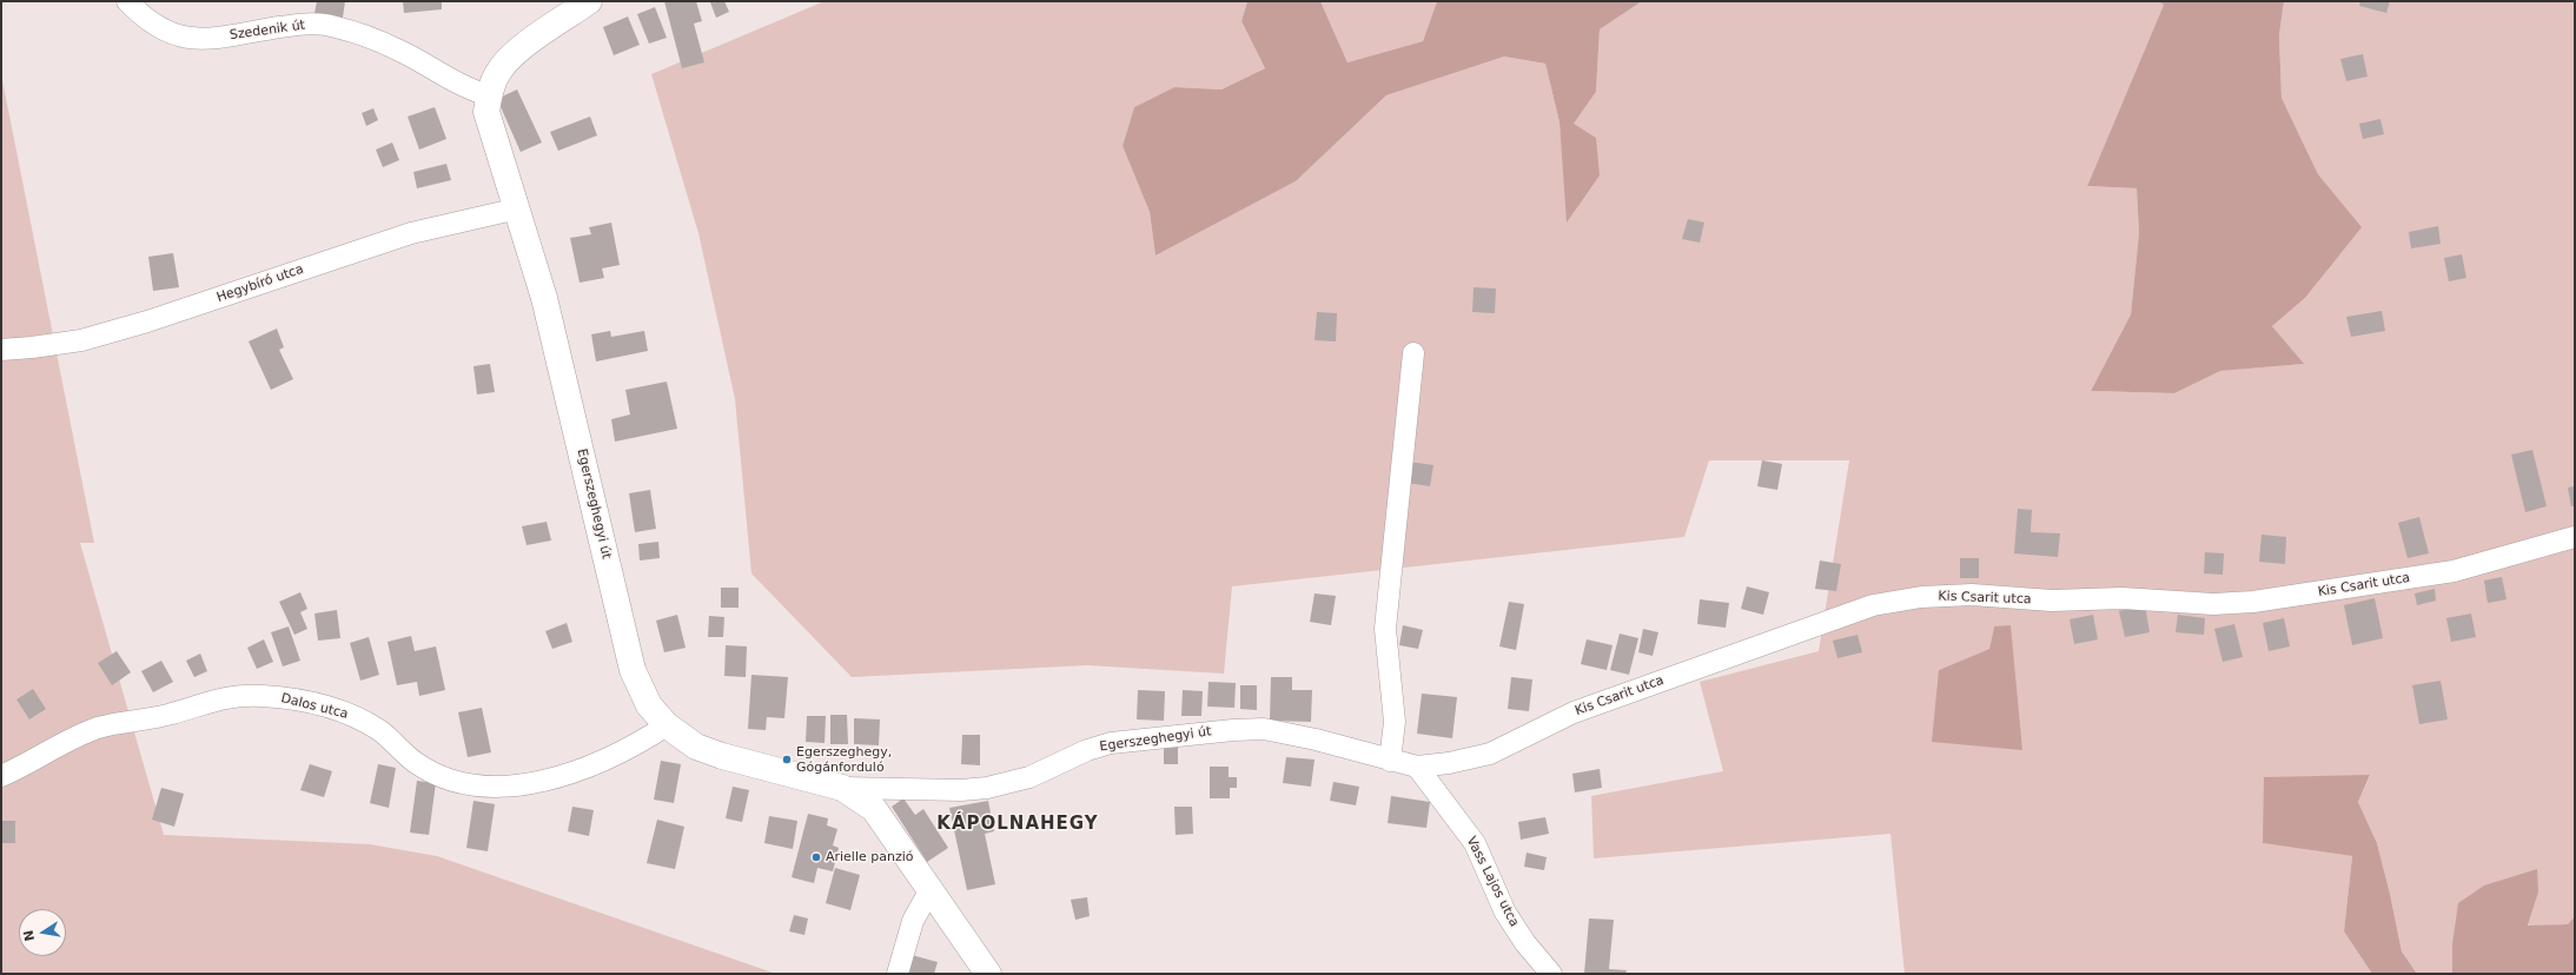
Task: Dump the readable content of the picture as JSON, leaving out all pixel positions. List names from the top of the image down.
{
  "streets": {
    "street": [
      "Szedenik út",
      "Hegybíró utca",
      "Egerszeghegyi út",
      "Kis Csarit utca",
      "Dalos utca",
      "Vass Lajos utca"
    ]
  },
  "crossings": [
    ["Szedenik út", "Egerszeghegyi út"],
    ["Hegybíró utca", "Egerszeghegyi út"],
    ["Egerszeghegyi út", "Kis Csarit utca"],
    ["Egerszeghegyi út", "Dalos utca"],
    ["Egerszeghegyi út", "Vass Lajos utca"],
    ["Kis Csarit utca", "Vass Lajos utca"]
  ],
  "districts": ["KÁPOLNAHEGY"],
  "places": ["Egerszeghegy, Gógánforduló", "Arielle panzió"],
  "north": "left"
}
